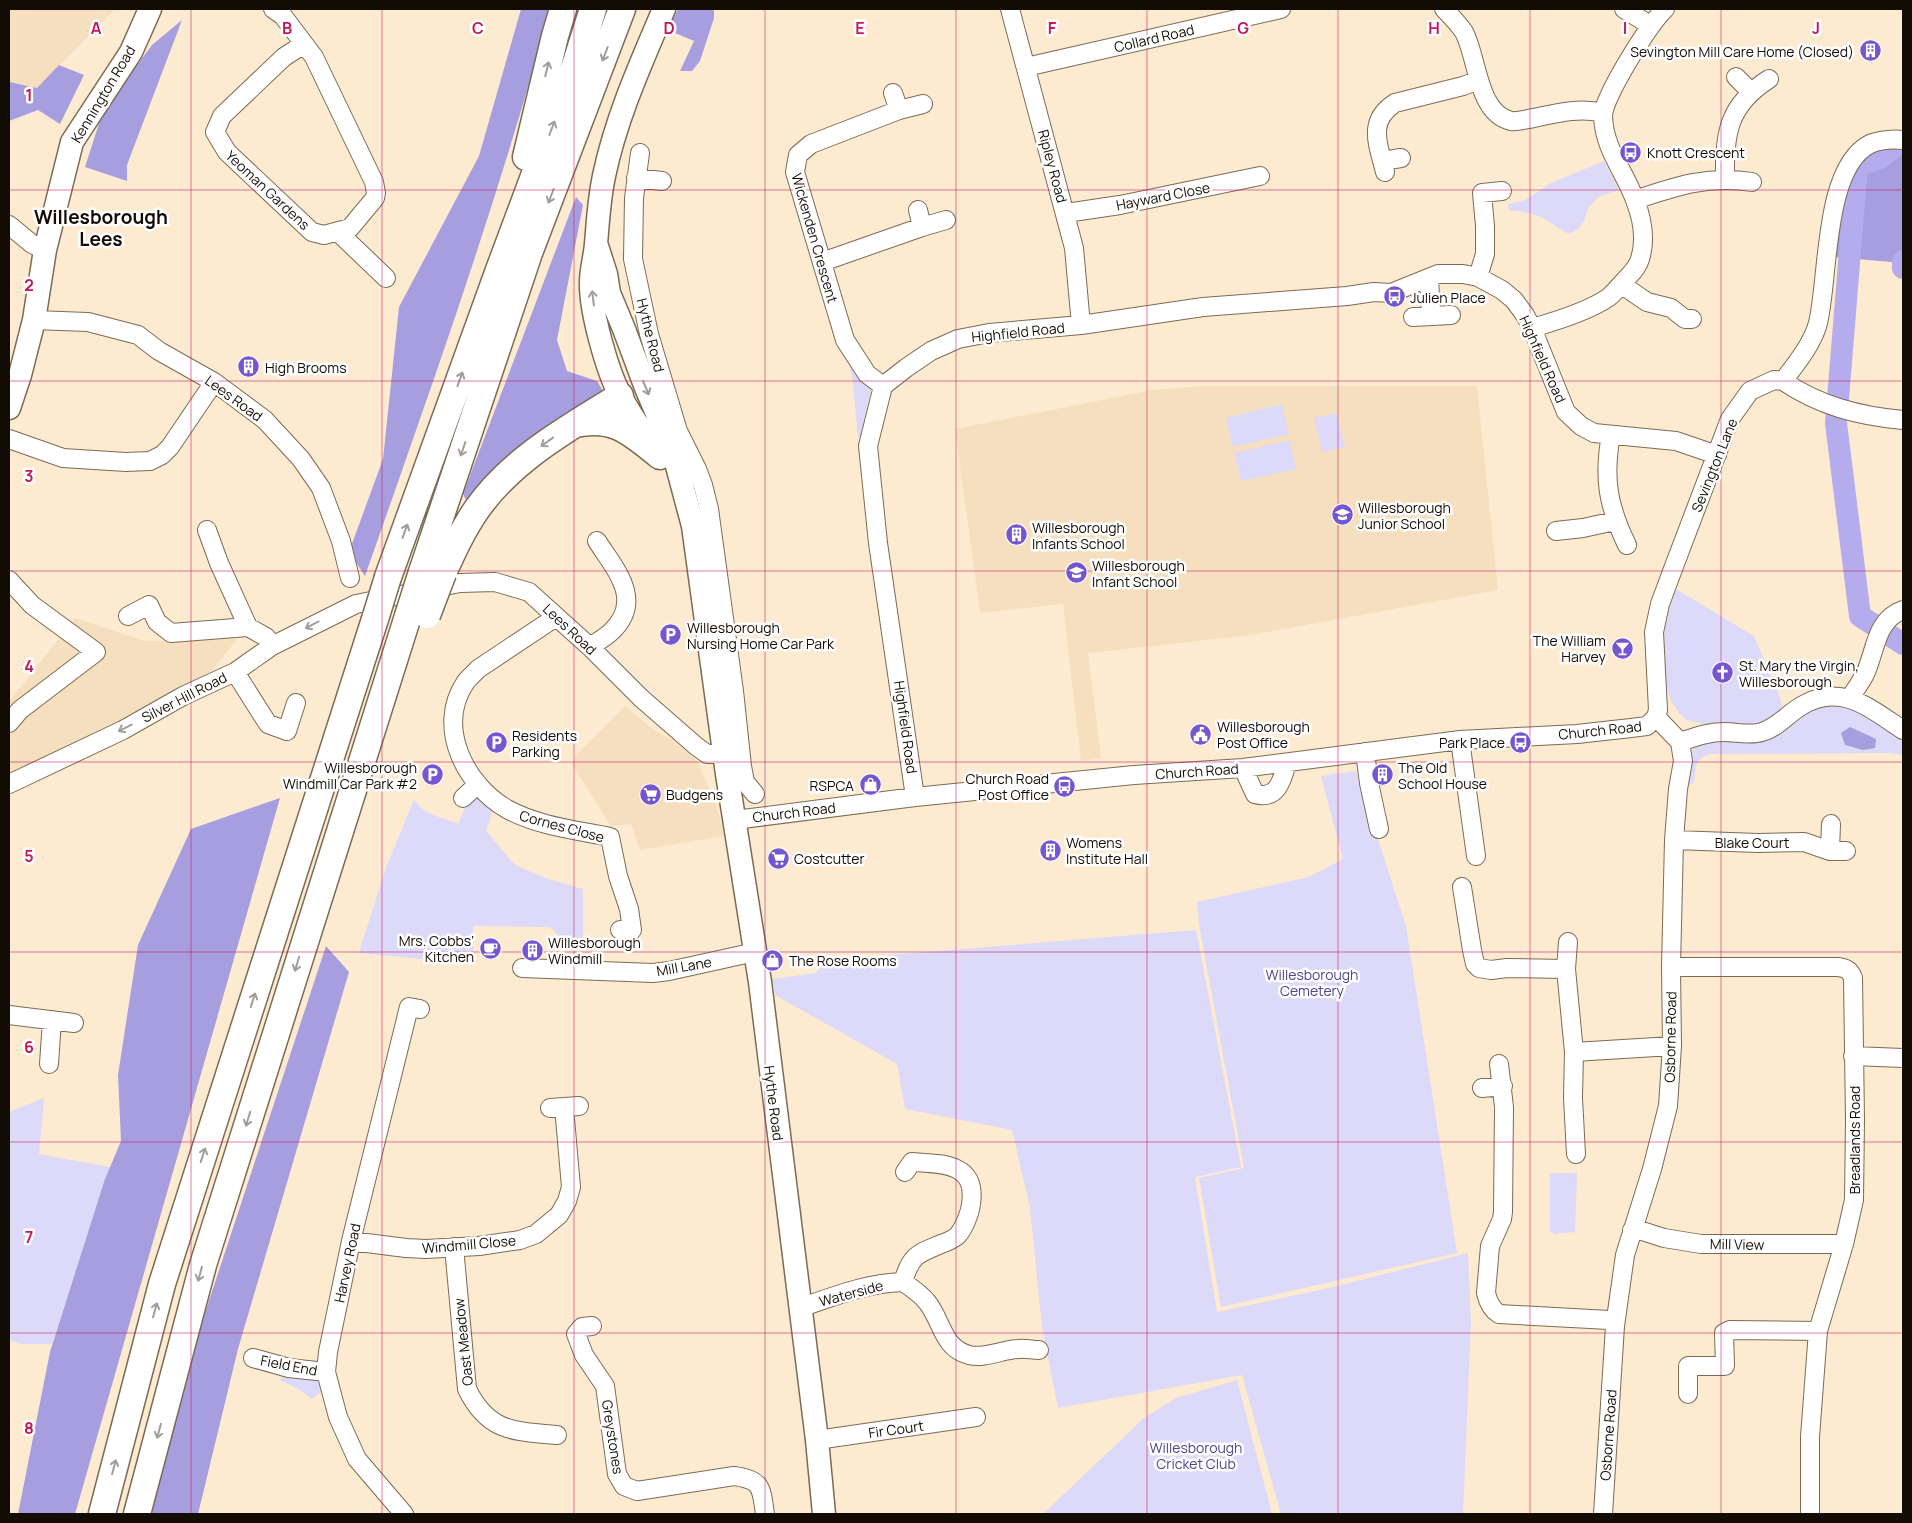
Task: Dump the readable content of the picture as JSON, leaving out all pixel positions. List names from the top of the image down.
{
  "streets": {
    "main road": ["Kennington Road", "Hythe Road"],
    "street": [
      "Collard Road",
      "Ripley Road",
      "Yeoman Gardens",
      "Hayward Close",
      "Wickenden Crescent",
      "Highfield Road",
      "Lees Road",
      "Sevington Lane",
      "Silver Hill Road",
      "Church Road",
      "Cornes Close",
      "Blake Court",
      "Mill Lane",
      "Osborne Road",
      "Breadlands Road",
      "Windmill Close",
      "Mill View",
      "Harvey Road",
      "Waterside",
      "Oast Meadow",
      "Field End",
      "Fir Court",
      "Greystones"
    ]
  },
  "crossings": [
    ["Collard Road", "Ripley Road"],
    ["Kennington Road", "Lees Road"],
    ["Ripley Road", "Hayward Close"],
    ["Ripley Road", "Highfield Road"],
    ["Wickenden Crescent", "Highfield Road"],
    ["Highfield Road", "Sevington Lane"],
    ["Highfield Road", "Church Road"],
    ["Hythe Road", "Lees Road"],
    ["Hythe Road", "Church Road"],
    ["Hythe Road", "Mill Lane"],
    ["Hythe Road", "Waterside"],
    ["Hythe Road", "Fir Court"],
    ["Lees Road", "Silver Hill Road"],
    ["Lees Road", "Cornes Close"],
    ["Sevington Lane", "Church Road"],
    ["Blake Court", "Osborne Road"],
    ["Osborne Road", "Breadlands Road"],
    ["Osborne Road", "Mill View"],
    ["Breadlands Road", "Mill View"],
    ["Windmill Close", "Harvey Road"],
    ["Windmill Close", "Oast Meadow"],
    ["Harvey Road", "Field End"]
  ],
  "one_way": ["Silver Hill Road"],
  "districts": ["Willesborough Lees"],
  "parks": ["Willesborough Cemetery", "Willesborough Cricket Club"],
  "places": {
    "building": [
      "Sevington Mill Care Home (Closed)",
      "High Brooms",
      "Willesborough Infants School",
      "The Old School House",
      "Womens Institute Hall",
      "Willesborough Windmill"
    ],
    "bus stop": [
      "Knott Crescent",
      "Julien Place",
      "Park Place",
      "Church Road Post Office"
    ],
    "school or university": ["Willesborough Junior School", "Willesborough Infant School"],
    "parking": ["Willesborough Nursing Home Car Park", "Residents Parking", "Willesborough Windmill Car Park #2"],
    "bar": ["The William Harvey"],
    "church": ["St. Mary the Virgin, Willesborough"],
    "public building": ["Willesborough Post Office"],
    "shop": ["RSPCA", "The Rose Rooms"],
    "supermarket": ["Budgens", "Costcutter"],
    "cafe": ["Mrs. Cobbs’ Kitchen"]
  },
  "grid": {
    "columns": [
      "A",
      "B",
      "C",
      "D",
      "E",
      "F",
      "G",
      "H",
      "I",
      "J"
    ],
    "rows": [
      "1",
      "2",
      "3",
      "4",
      "5",
      "6",
      "7",
      "8"
    ]
  }
}
